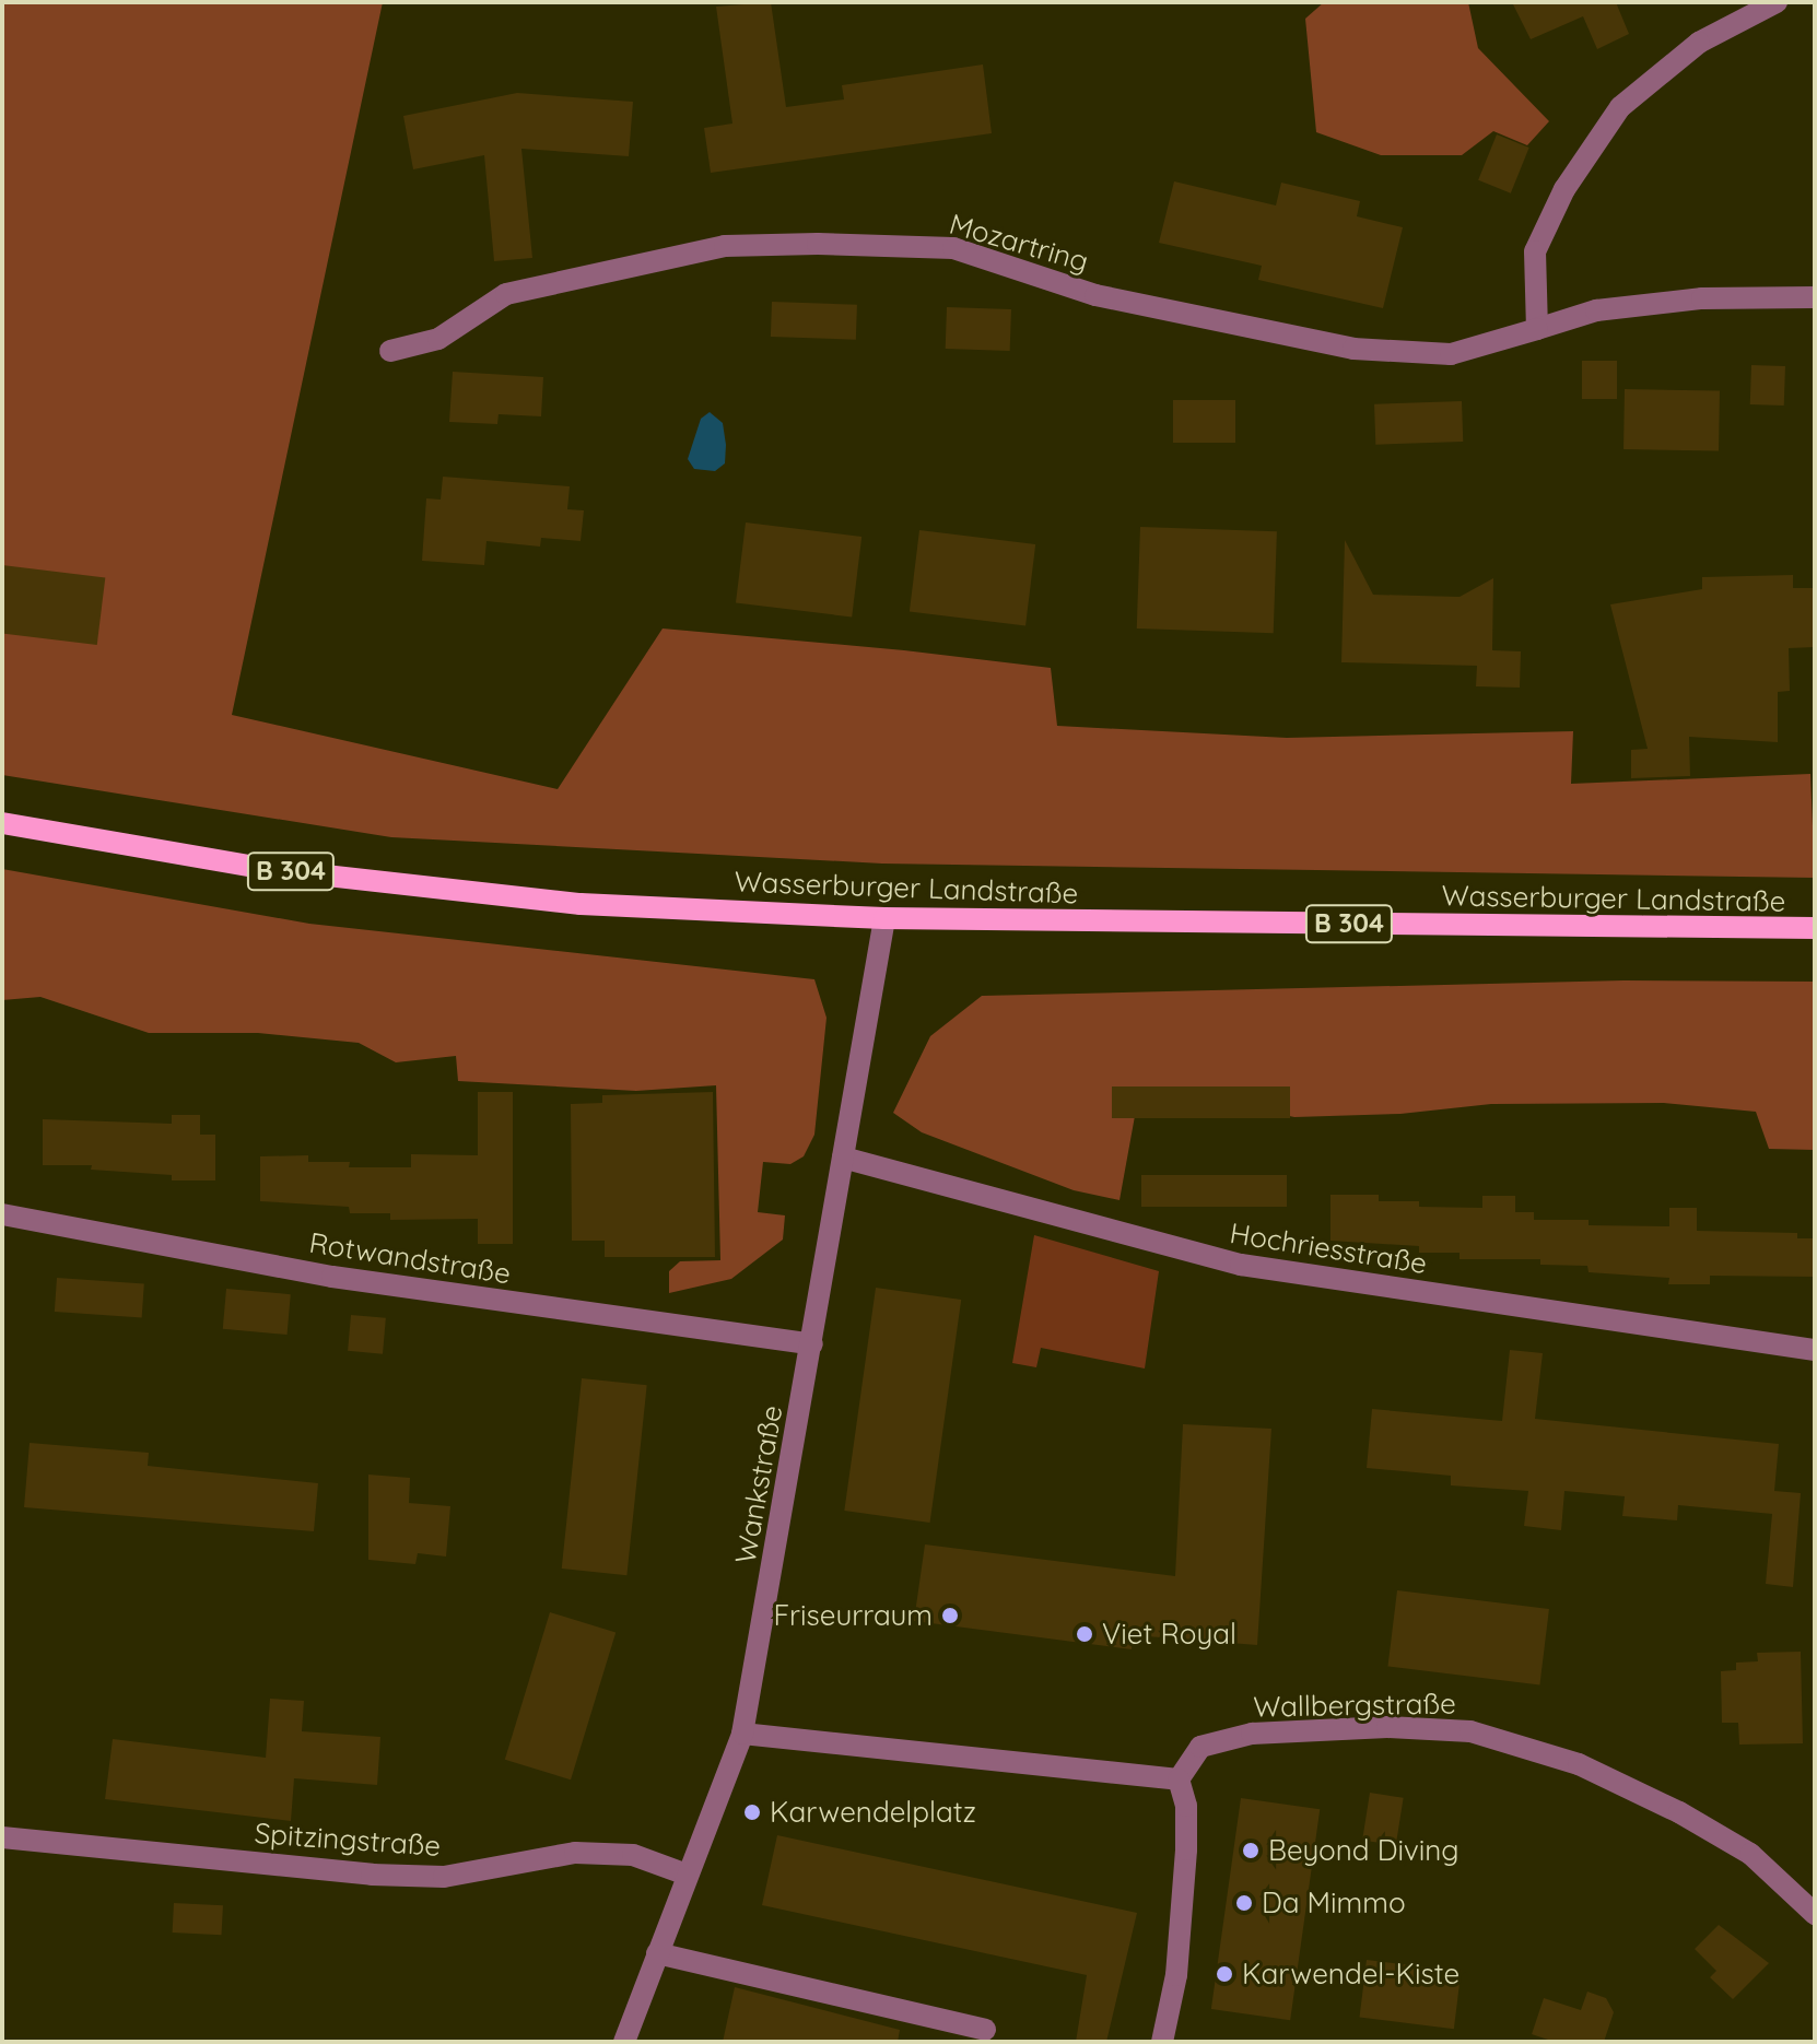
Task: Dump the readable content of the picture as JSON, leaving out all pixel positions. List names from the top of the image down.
{
  "streets": {
    "main road": ["B 304", "Wasserburger Landstraße"],
    "street": [
      "Mozartring",
      "Hochriesstraße",
      "Rotwandstraße",
      "Wankstraße",
      "Wallbergstraße",
      "Spitzingstraße"
    ]
  },
  "crossings": [
    ["Wasserburger Landstraße", "Wankstraße"],
    ["Hochriesstraße", "Wankstraße"],
    ["Rotwandstraße", "Wankstraße"],
    ["Wankstraße", "Spitzingstraße"]
  ],
  "places": [
    "Friseurraum",
    "Viet Royal",
    "Karwendelplatz",
    "Beyond Diving",
    "Da Mimmo",
    "Karwendel-Kiste"
  ]
}
